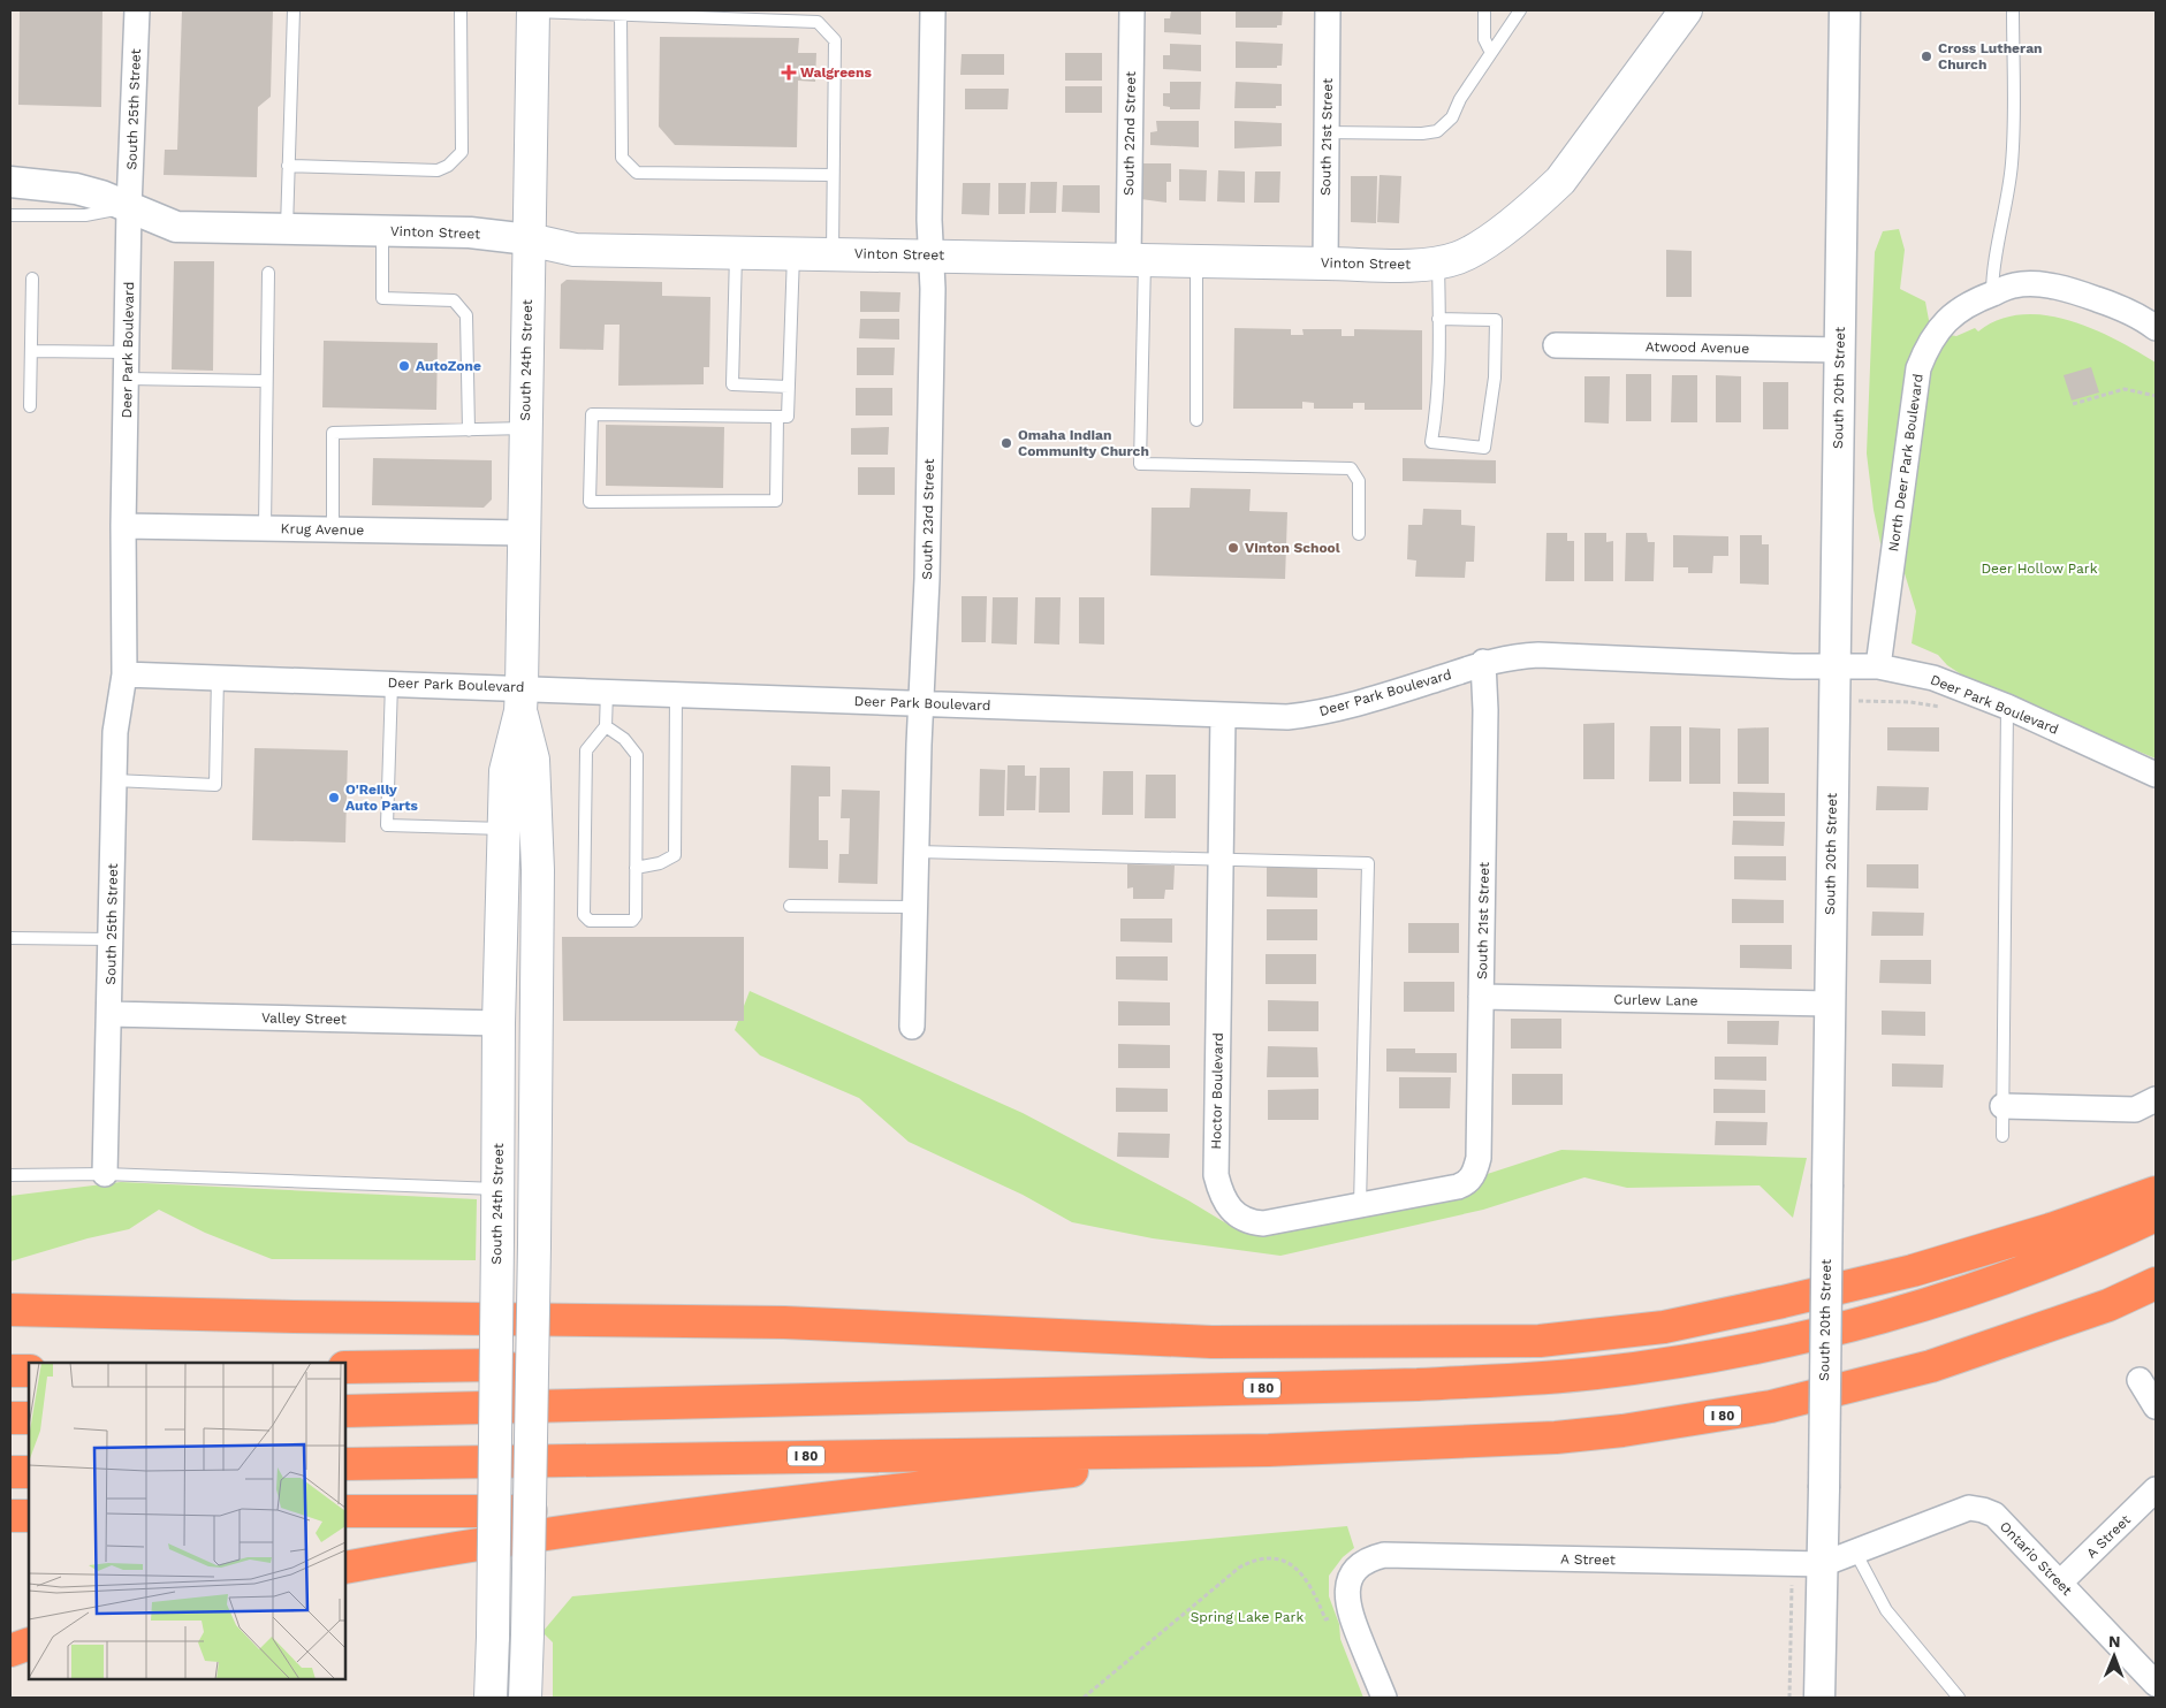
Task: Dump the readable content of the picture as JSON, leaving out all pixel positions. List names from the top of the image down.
{
  "streets": {
    "highway": ["I 80"],
    "main road": ["Vinton Street", "South 24th Street"],
    "street": [
      "South 25th Street",
      "South 22nd Street",
      "South 21st Street",
      "Atwood Avenue",
      "Deer Park Boulevard",
      "South 20th Street",
      "North Deer Park Boulevard",
      "South 23rd Street",
      "Krug Avenue",
      "Curlew Lane",
      "Valley Street",
      "Hoctor Boulevard",
      "A Street",
      "Ontario Street"
    ]
  },
  "crossings": [
    ["South 25th Street", "Vinton Street"],
    ["South 25th Street", "Deer Park Boulevard"],
    ["South 25th Street", "Valley Street"],
    ["South 22nd Street", "Vinton Street"],
    ["South 21st Street", "Vinton Street"],
    ["South 21st Street", "Deer Park Boulevard"],
    ["South 21st Street", "Curlew Lane"],
    ["South 21st Street", "Hoctor Boulevard"],
    ["Vinton Street", "Deer Park Boulevard"],
    ["Vinton Street", "South 24th Street"],
    ["Vinton Street", "South 23rd Street"],
    ["Atwood Avenue", "South 20th Street"],
    ["Deer Park Boulevard", "South 24th Street"],
    ["Deer Park Boulevard", "South 20th Street"],
    ["Deer Park Boulevard", "North Deer Park Boulevard"],
    ["Deer Park Boulevard", "South 23rd Street"],
    ["Deer Park Boulevard", "Krug Avenue"],
    ["Deer Park Boulevard", "Hoctor Boulevard"],
    ["South 24th Street", "Krug Avenue"],
    ["South 24th Street", "Valley Street"],
    ["South 20th Street", "Curlew Lane"],
    ["South 20th Street", "A Street"],
    ["South 20th Street", "Ontario Street"],
    ["A Street", "Ontario Street"]
  ],
  "parks": ["Deer Hollow Park", "Spring Lake Park"],
  "places": {
    "other": [
      "Cross Lutheran Church",
      "AutoZone",
      "Omaha Indian Community Church",
      "Vinton School",
      "O'Reilly Auto Parts"
    ],
    "health": ["Walgreens"]
  },
  "north": "top"
}
